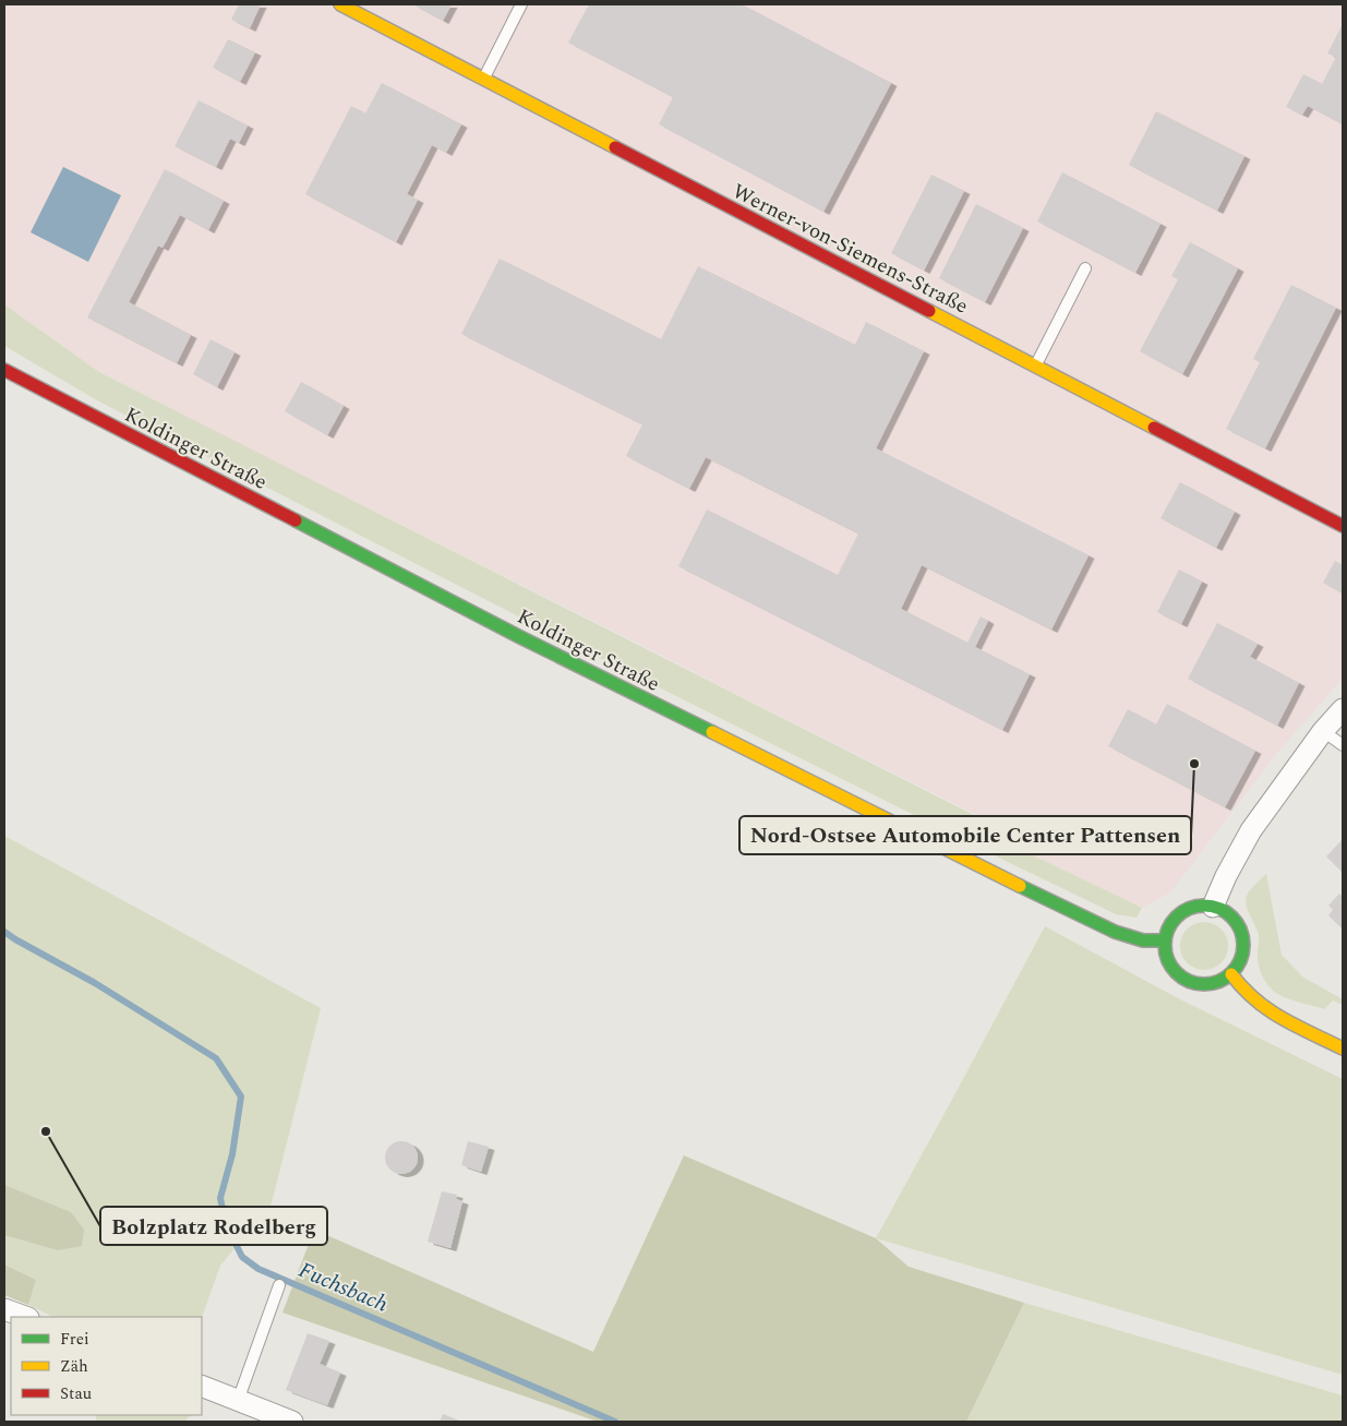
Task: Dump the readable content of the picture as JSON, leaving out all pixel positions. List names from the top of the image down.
{
  "streets": {
    "street": ["Werner-von-Siemens-Straße", "Koldinger Straße"]
  },
  "water": ["Fuchsbach"],
  "places": ["Nord-Ostsee Automobile Center Pattensen", "Bolzplatz Rodelberg"],
  "legend": ["Frei", "Zäh", "Stau"]
}
